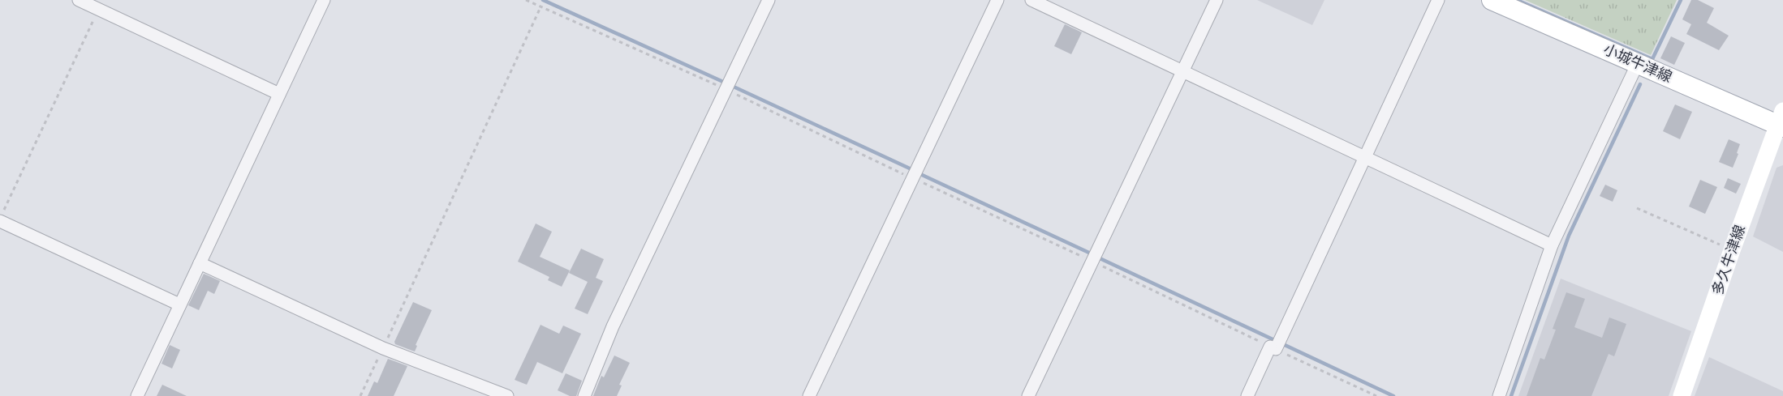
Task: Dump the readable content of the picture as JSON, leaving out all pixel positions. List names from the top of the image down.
{
  "streets": {
    "main road": ["小城牛津線", "多久牛津線"]
  },
  "crossings": [
    ["小城牛津線", "多久牛津線"]
  ]
}
